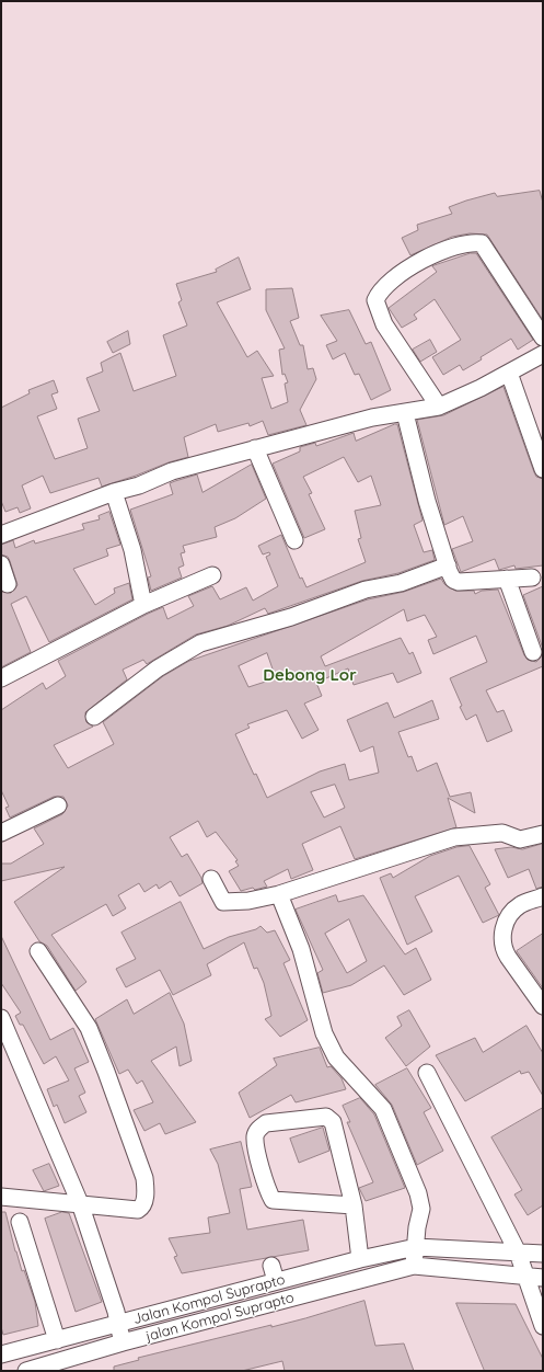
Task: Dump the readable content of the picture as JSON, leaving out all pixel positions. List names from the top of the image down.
{
  "streets": {
    "street": ["Jalan Kompol Suprapto", "jalan Kompol Suprapto"]
  },
  "districts": ["Debong Lor"]
}
